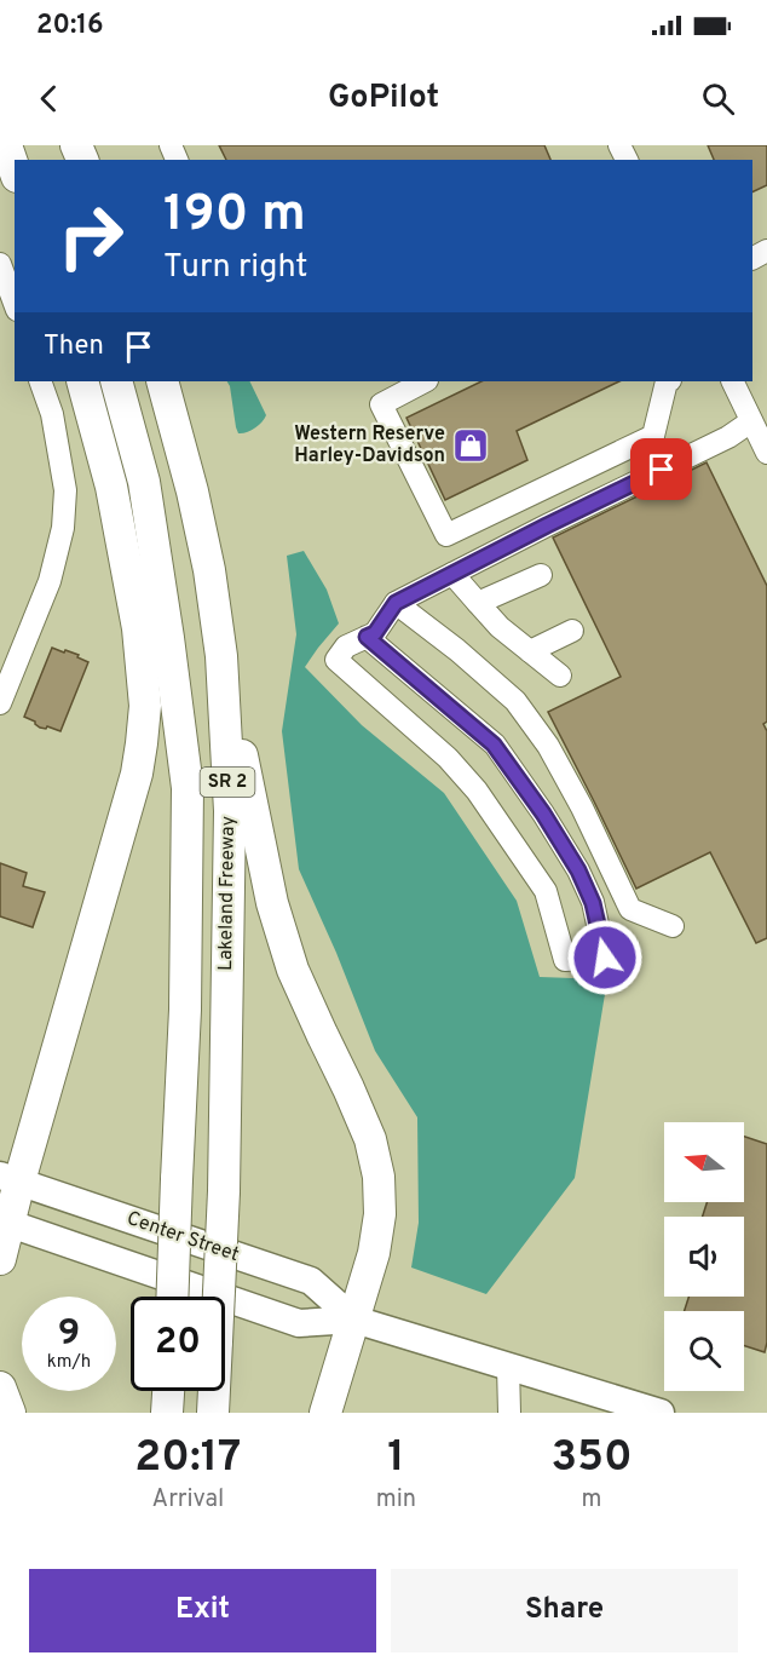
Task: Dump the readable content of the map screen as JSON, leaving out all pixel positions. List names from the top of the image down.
{
  "streets": {
    "highway": ["SR 2", "Lakeland Freeway"],
    "main road": ["Center Street"]
  },
  "places": {
    "shop": ["Western Reserve Harley-Davidson"]
  },
  "north": "left",
  "page": {
    "status": "20:16",
    "header": "GoPilot",
    "turn": ["190 m", "Turn right"],
    "then": "Then",
    "speed": "9 km/h",
    "limit": "20",
    "eta": [
      "20:17",
      "Arrival",
      "1",
      "min",
      "350",
      "m"
    ],
    "buttons": ["Exit", "Share"]
  }
}
